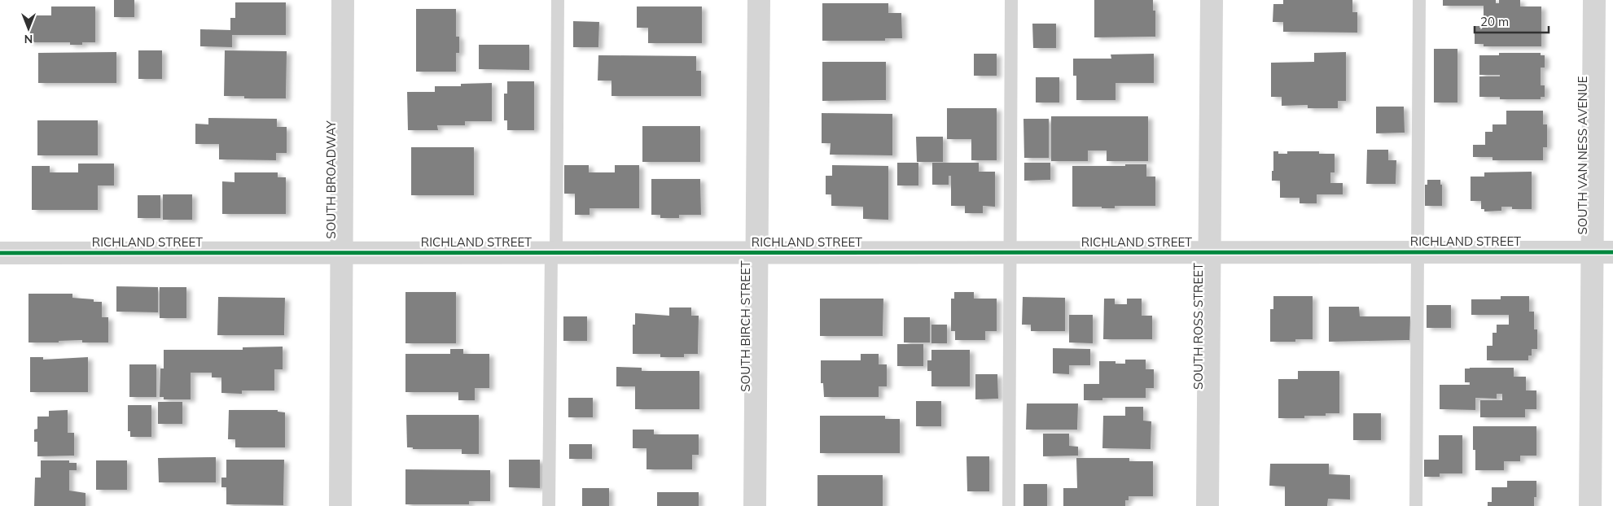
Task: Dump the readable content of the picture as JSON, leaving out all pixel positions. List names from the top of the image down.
{
  "streets": {
    "street": [
      "SOUTH VAN NESS AVENUE",
      "SOUTH BROADWAY",
      "RICHLAND STREET",
      "SOUTH BIRCH STREET",
      "SOUTH ROSS STREET"
    ]
  },
  "crossings": [
    ["SOUTH VAN NESS AVENUE", "RICHLAND STREET"],
    ["SOUTH BROADWAY", "RICHLAND STREET"],
    ["RICHLAND STREET", "SOUTH BIRCH STREET"],
    ["RICHLAND STREET", "SOUTH ROSS STREET"]
  ],
  "scale_bar": "20 m",
  "north": "bottom"
}
